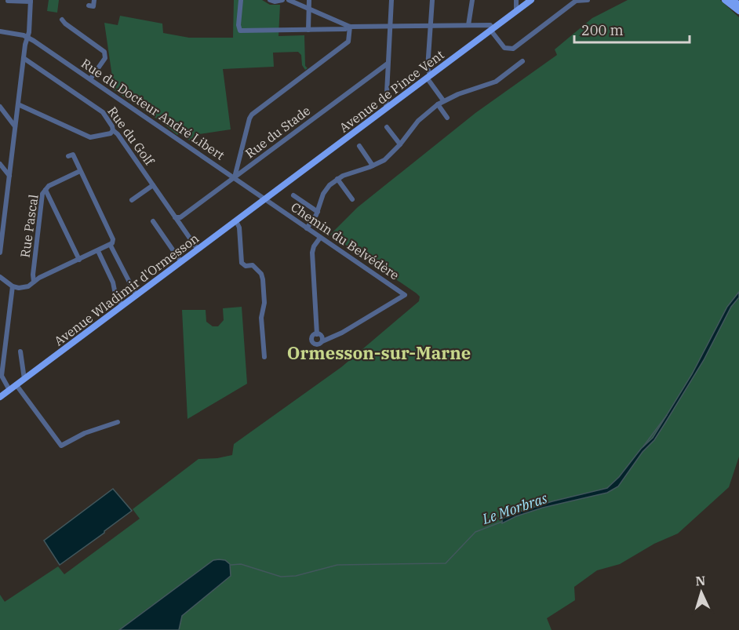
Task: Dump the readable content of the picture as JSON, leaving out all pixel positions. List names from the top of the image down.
{
  "streets": {
    "main road": ["Avenue de Pince Vent", "Avenue Wladimir d'Ormesson"],
    "street": [
      "Rue du Docteur André Libert",
      "Rue du Stade",
      "Rue du Golf",
      "Rue Pascal",
      "Chemin du Belvédère"
    ]
  },
  "crossings": [
    ["Avenue de Pince Vent", "Rue du Docteur André Libert"],
    ["Avenue de Pince Vent", "Chemin du Belvédère"],
    ["Avenue de Pince Vent", "Avenue Wladimir d'Ormesson"],
    ["Rue du Docteur André Libert", "Rue du Stade"],
    ["Rue du Docteur André Libert", "Chemin du Belvédère"],
    ["Rue du Docteur André Libert", "Avenue Wladimir d'Ormesson"],
    ["Rue du Stade", "Rue du Golf"],
    ["Rue du Golf", "Avenue Wladimir d'Ormesson"],
    ["Chemin du Belvédère", "Avenue Wladimir d'Ormesson"]
  ],
  "districts": ["Ormesson-sur-Marne"],
  "water": ["Le Morbras"],
  "scale_bar": "200 m",
  "north": "top"
}
